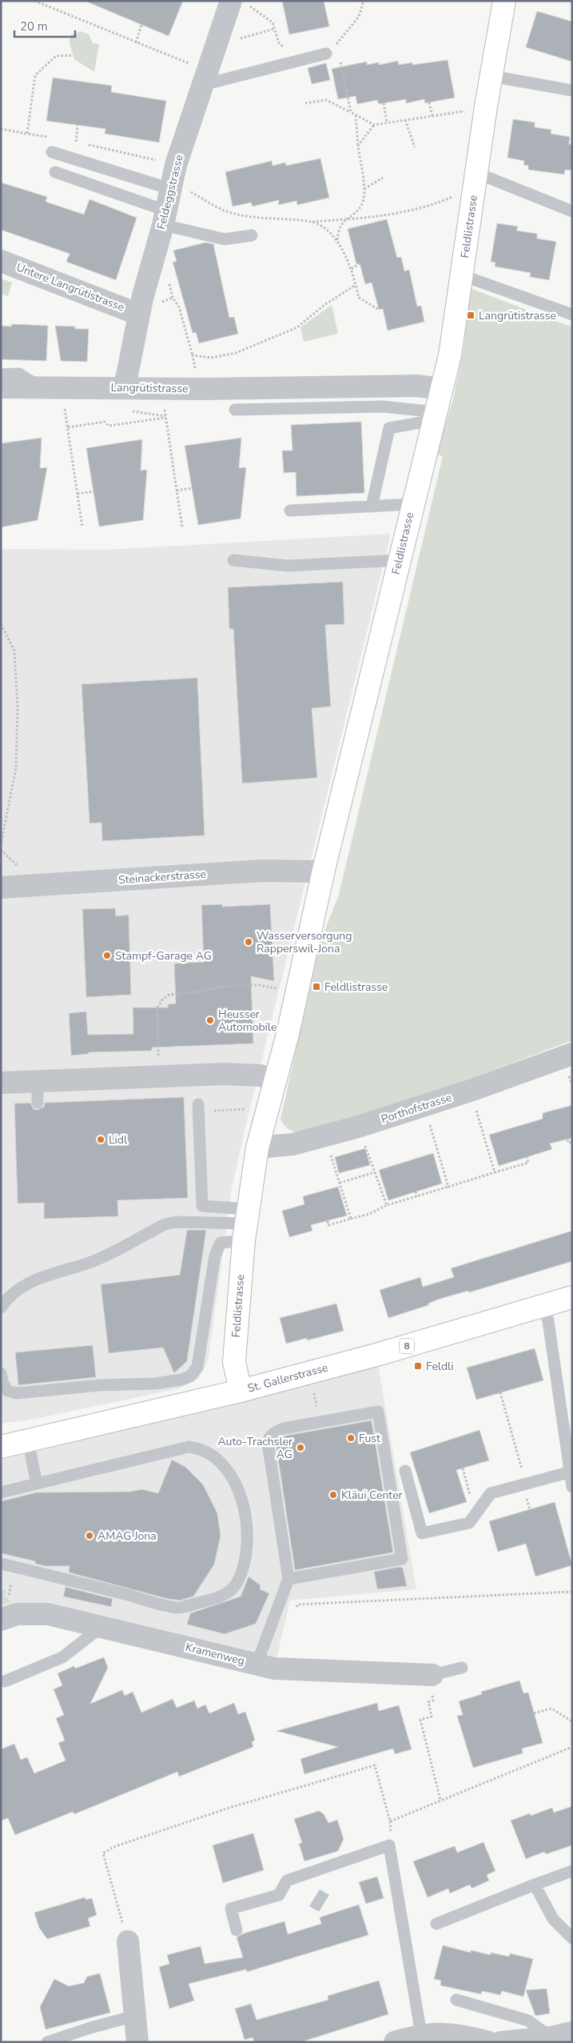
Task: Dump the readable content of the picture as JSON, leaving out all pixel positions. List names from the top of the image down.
{
  "streets": {
    "street": [
      "Feldeggstrasse",
      "Feldlistrasse",
      "Untere Langrütistrasse",
      "Langrütistrasse",
      "Steinackerstrasse",
      "Porthofstrasse",
      "8",
      "St. Gallerstrasse",
      "Kramenweg"
    ]
  },
  "crossings": [
    ["Feldeggstrasse", "Untere Langrütistrasse"],
    ["Feldeggstrasse", "Langrütistrasse"],
    ["Feldlistrasse", "Langrütistrasse"],
    ["Feldlistrasse", "Steinackerstrasse"],
    ["Feldlistrasse", "Porthofstrasse"],
    ["Feldlistrasse", "St. Gallerstrasse"]
  ],
  "places": {
    "transit": ["Langrütistrasse", "Feldlistrasse", "Feldli"],
    "other": [
      "Wasserversorgung Rapperswil-Jona",
      "Stampf-Garage AG",
      "Heusser Automobile",
      "Lidl",
      "Fust",
      "Auto-Trachsler AG",
      "Kläui Center",
      "AMAG Jona"
    ]
  },
  "scale_bar": "20 m"
}
